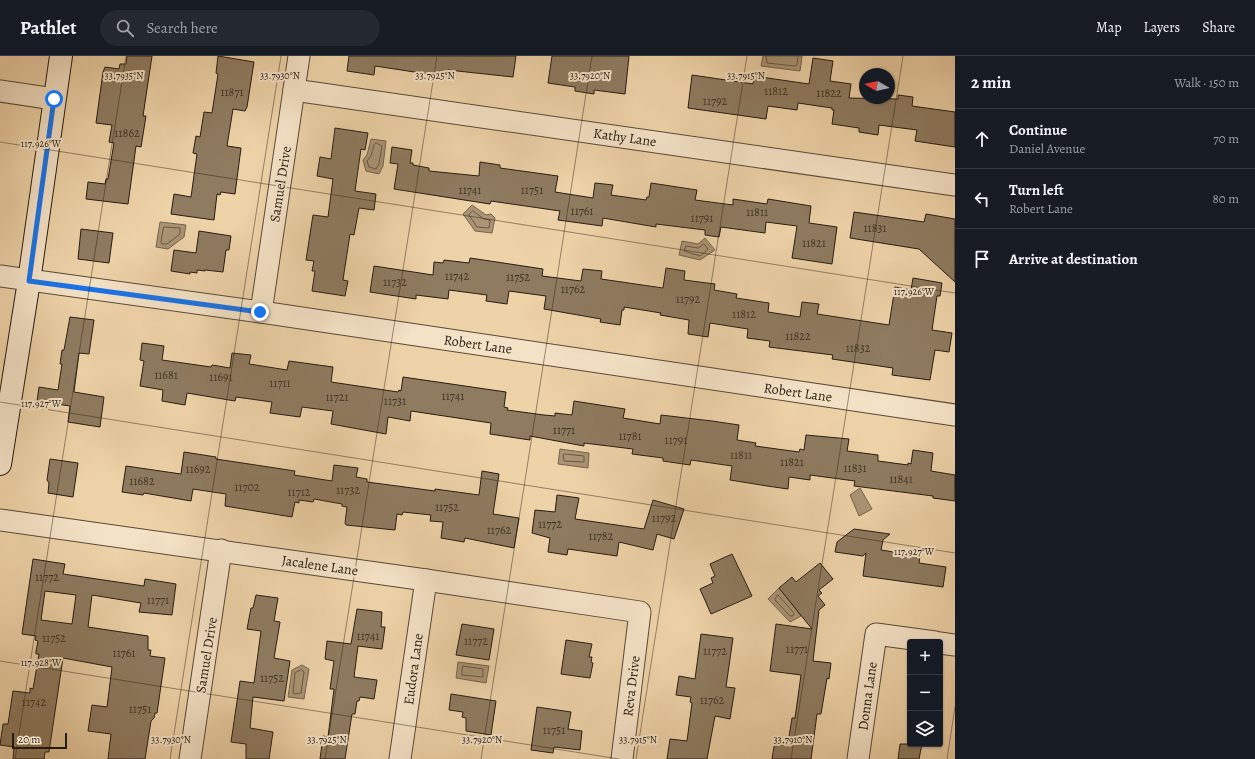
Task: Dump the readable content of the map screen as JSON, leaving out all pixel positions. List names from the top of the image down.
{
  "streets": {
    "street": [
      "Kathy Lane",
      "Samuel Drive",
      "Robert Lane",
      "Jacalene Lane",
      "Eudora Lane",
      "Reva Drive",
      "Donna Lane"
    ]
  },
  "crossings": [
    ["Kathy Lane", "Samuel Drive"],
    ["Samuel Drive", "Robert Lane"],
    ["Samuel Drive", "Jacalene Lane"],
    ["Jacalene Lane", "Eudora Lane"],
    ["Jacalene Lane", "Reva Drive"]
  ],
  "house_numbers": [
    "11812",
    "11871",
    "11822",
    "11792",
    "11862",
    "11741",
    "11751",
    "11761",
    "11811",
    "11791",
    "11831",
    "11821",
    "11742",
    "11752",
    "11732",
    "11762",
    "11792",
    "11812",
    "11822",
    "11832",
    "11681",
    "11691",
    "11711",
    "11741",
    "11721",
    "11731",
    "11771",
    "11781",
    "11791",
    "11811",
    "11821",
    "11831",
    "11692",
    "11841",
    "11682",
    "11702",
    "11732",
    "11712",
    "11752",
    "11792",
    "11772",
    "11762",
    "11782",
    "11772",
    "11771",
    "11741",
    "11752",
    "11772",
    "11771",
    "11772",
    "11761",
    "11752",
    "11762",
    "11742",
    "11751",
    "11751"
  ],
  "scale_bar": "20 m",
  "north": "left",
  "page": {
    "header": "Pathlet",
    "search": "Search here",
    "nav": ["Map", "Layers", "Share"],
    "heading": ["2 min", "Walk · 150 m"],
    "list": [
      ["Continue", "Daniel Avenue", "70 m"],
      ["Turn left", "Robert Lane", "80 m"],
      "Arrive at destination"
    ],
    "map_buttons": ["+", "−"],
    "scale": "20 m"
  },
  "coordinates": [
    "33.7935°N",
    "33.7930°N",
    "33.7920°N",
    "33.7915°N",
    "33.7925°N",
    "117.926°W",
    "117.927°W",
    "117.928°W",
    "33.7910°N"
  ]
}
